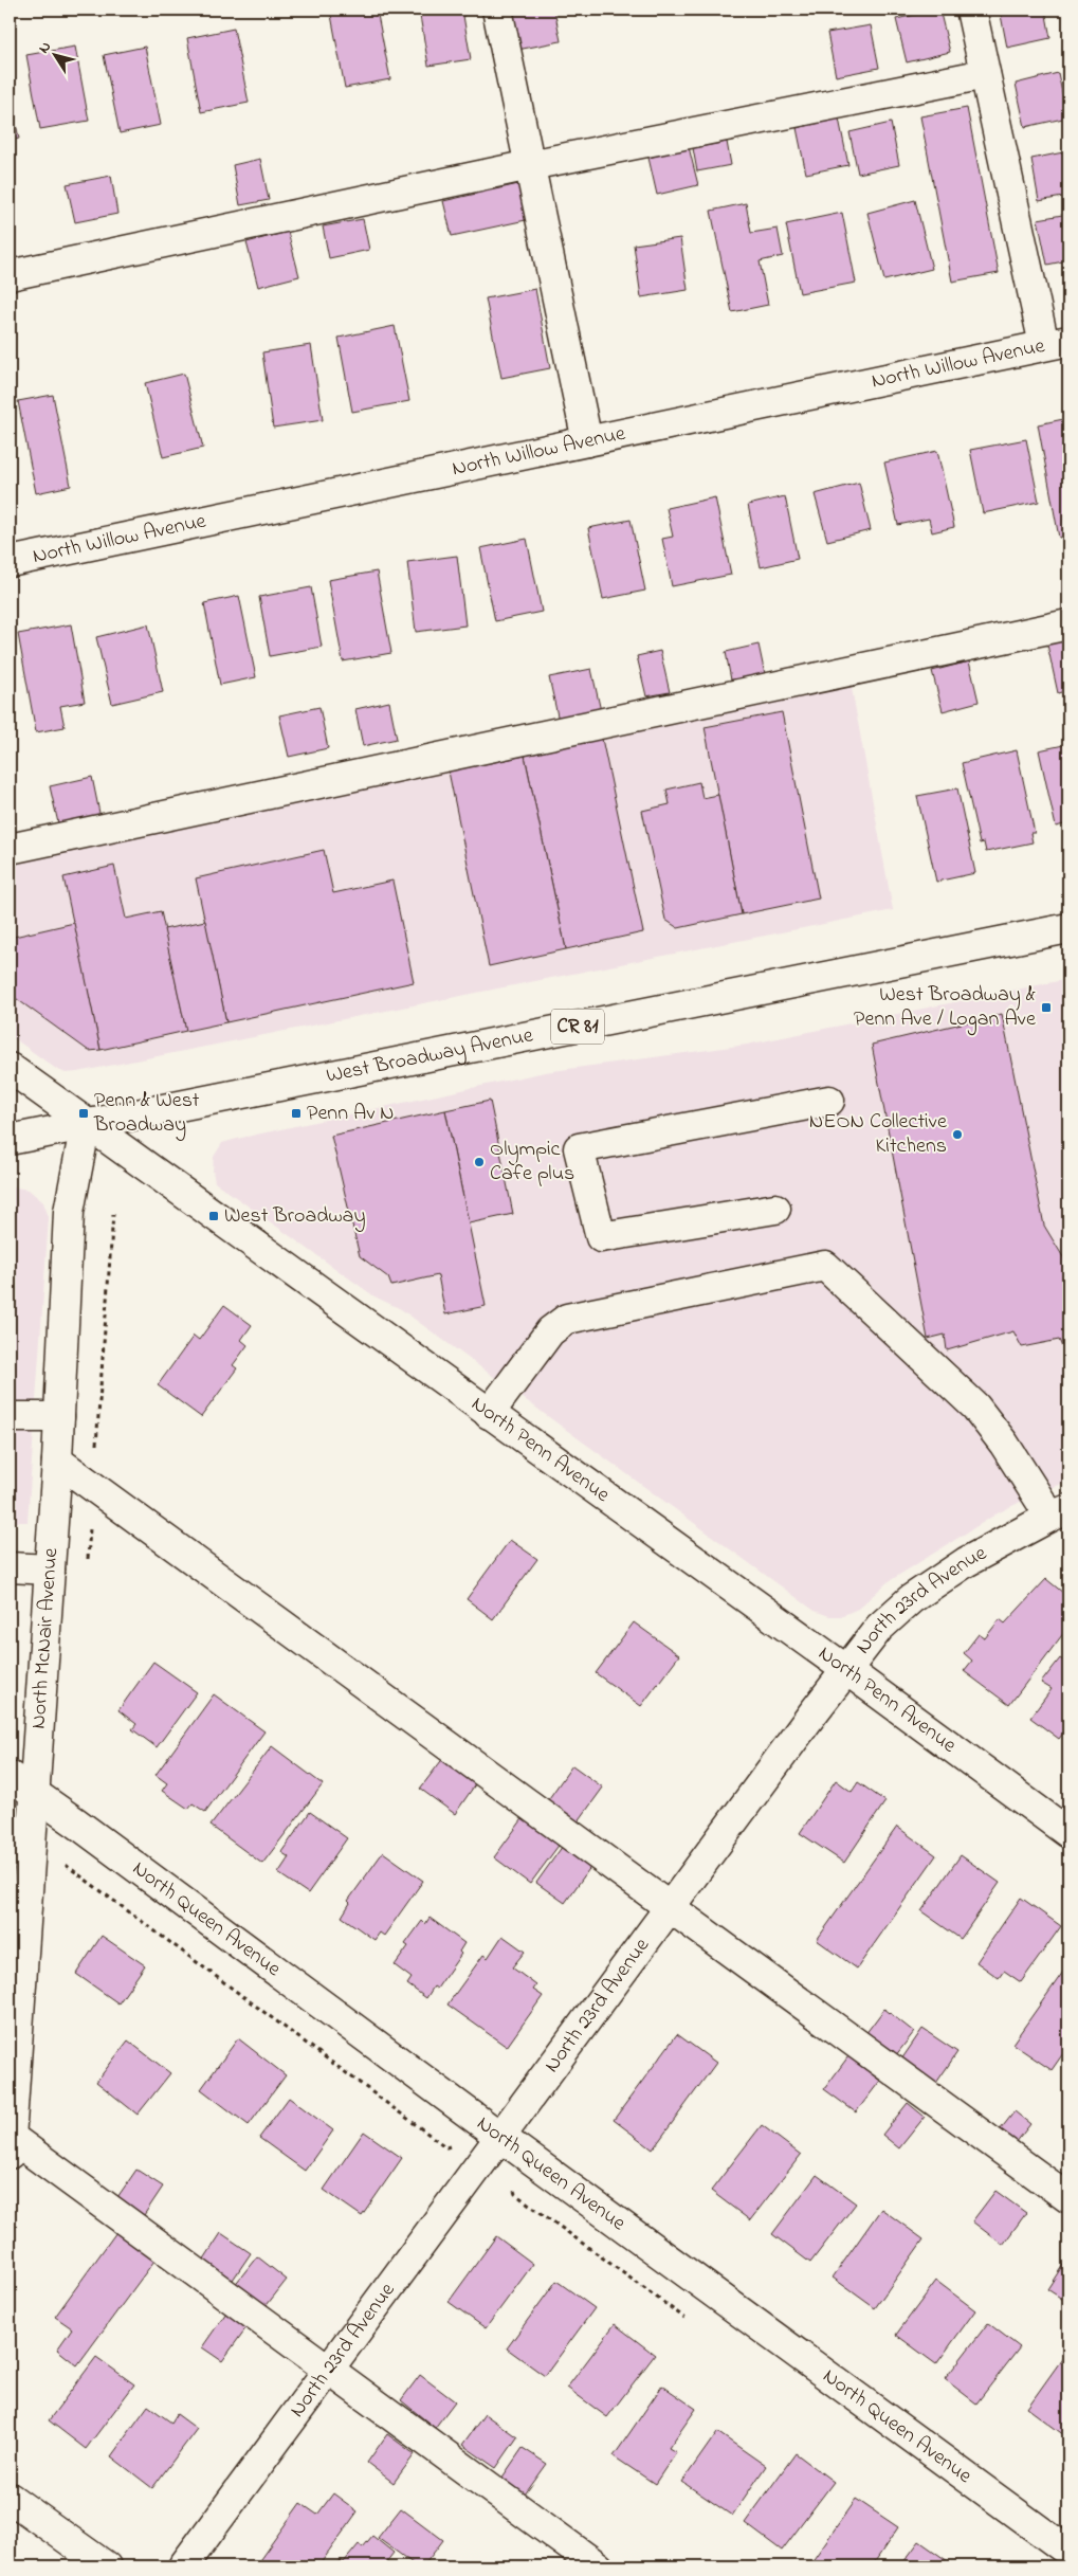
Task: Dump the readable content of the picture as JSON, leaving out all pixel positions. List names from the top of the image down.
{
  "streets": {
    "street": [
      "North Willow Avenue",
      "CR 81",
      "West Broadway Avenue",
      "North Penn Avenue",
      "North 23rd Avenue",
      "North McNair Avenue",
      "North Queen Avenue"
    ]
  },
  "crossings": [
    ["West Broadway Avenue", "North Penn Avenue"],
    ["West Broadway Avenue", "North McNair Avenue"],
    ["North Penn Avenue", "North 23rd Avenue"],
    ["North Penn Avenue", "North McNair Avenue"],
    ["North 23rd Avenue", "North Queen Avenue"],
    ["North McNair Avenue", "North Queen Avenue"]
  ],
  "places": {
    "transit": [
      "West Broadway & Penn Ave / Logan Ave",
      "Penn & West Broadway",
      "Penn Av N",
      "West Broadway"
    ],
    "other": ["NEON Collective Kitchens", "Olympic Cafe plus"]
  },
  "north": "top left"
}
